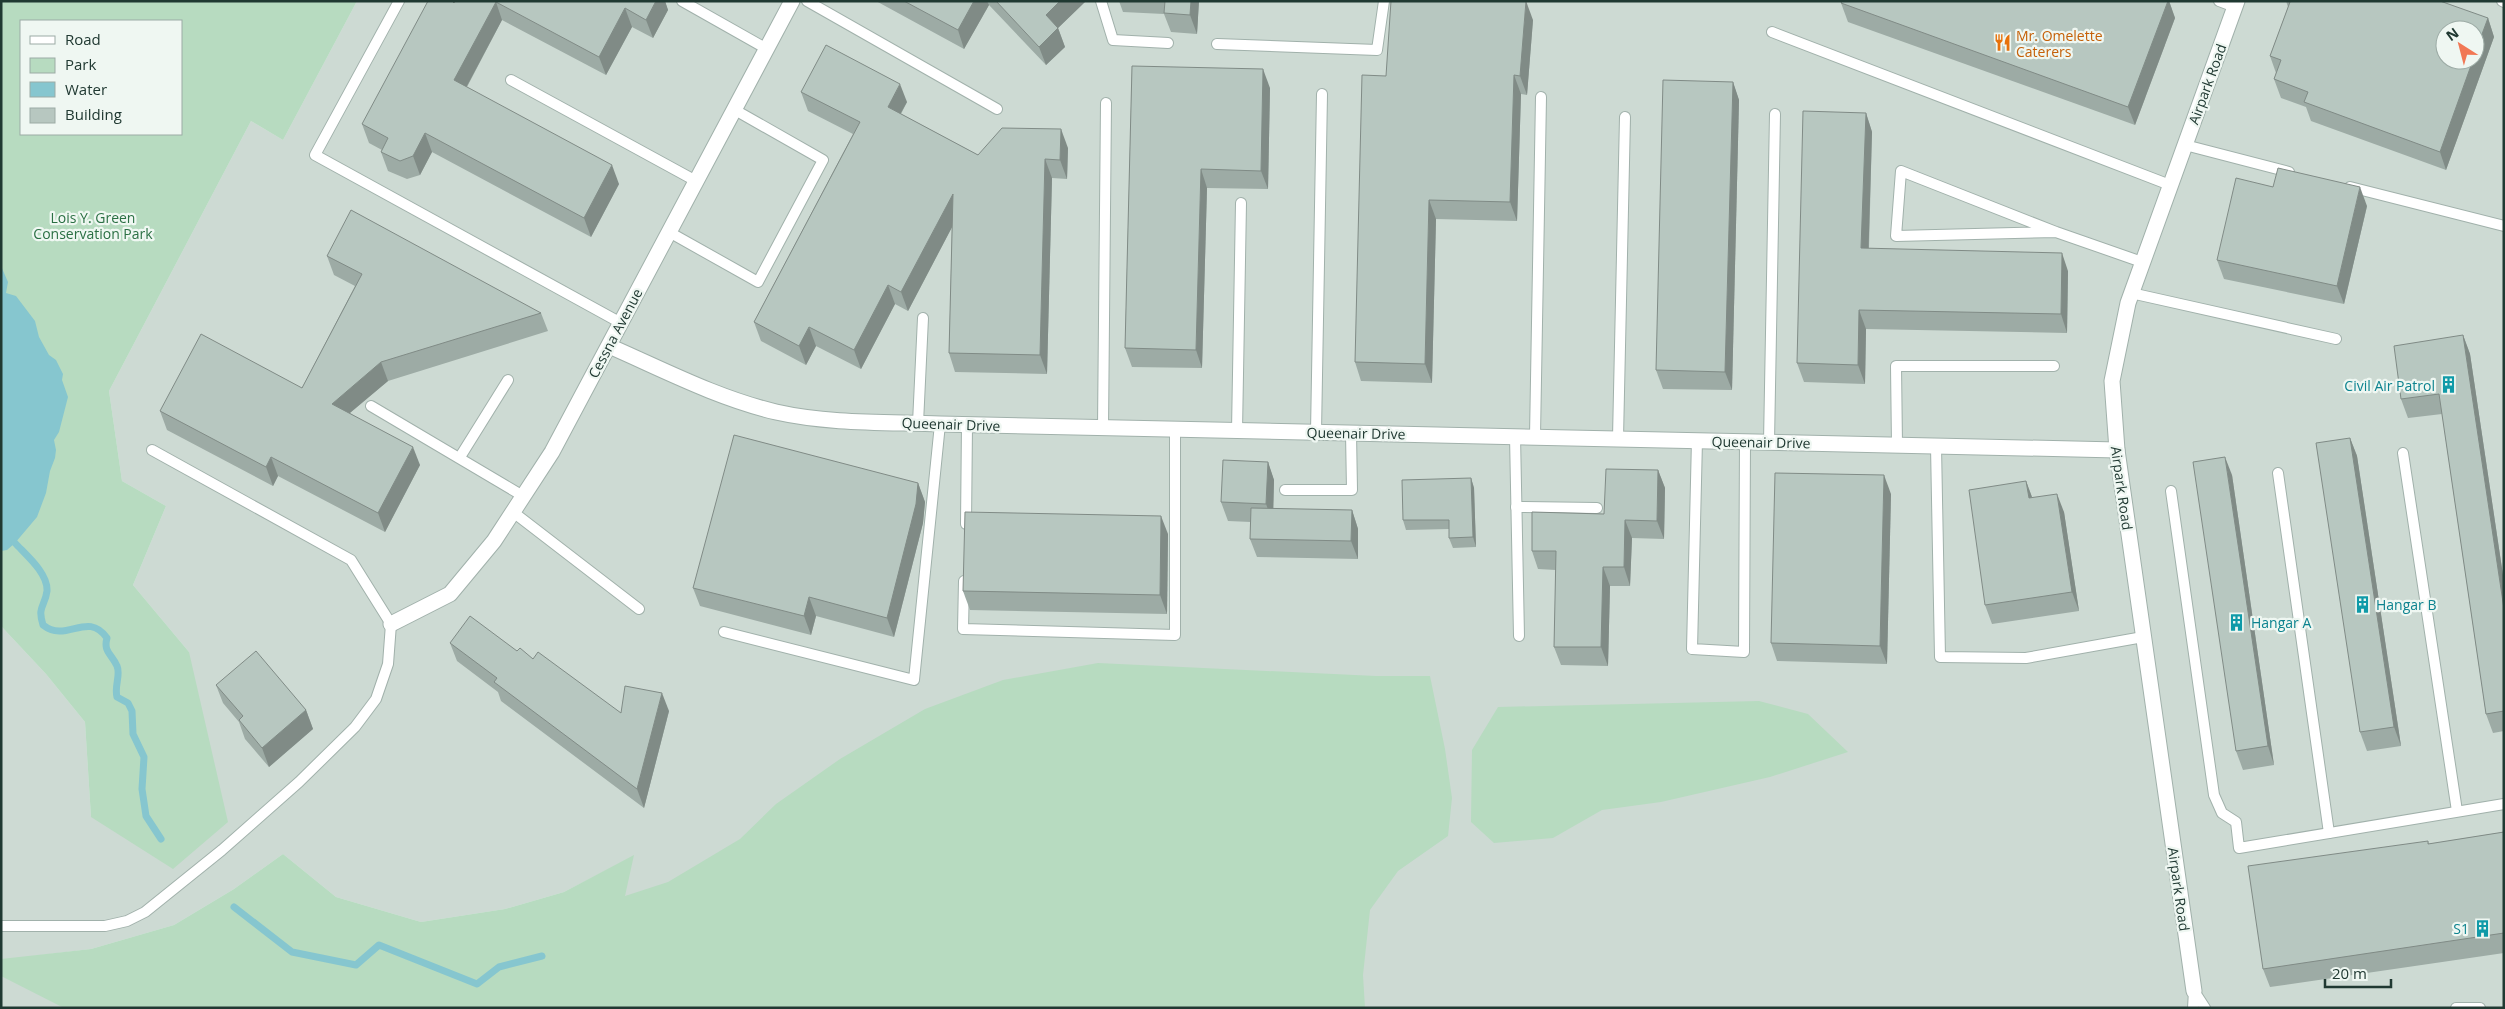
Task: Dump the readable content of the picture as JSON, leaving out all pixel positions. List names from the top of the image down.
{
  "streets": {
    "street": ["Airpark Road", "Cessna Avenue", "Queenair Drive"]
  },
  "crossings": [
    ["Airpark Road", "Queenair Drive"],
    ["Cessna Avenue", "Queenair Drive"]
  ],
  "parks": ["Lois Y. Green Conservation Park"],
  "places": {
    "restaurant": ["Mr. Omelette Caterers"],
    "building": [
      "Civil Air Patrol",
      "Hangar B",
      "Hangar A",
      "S1"
    ]
  },
  "legend": [
    "Road",
    "Park",
    "Water",
    "Building"
  ],
  "scale_bar": "20 m",
  "north": "top left"
}
